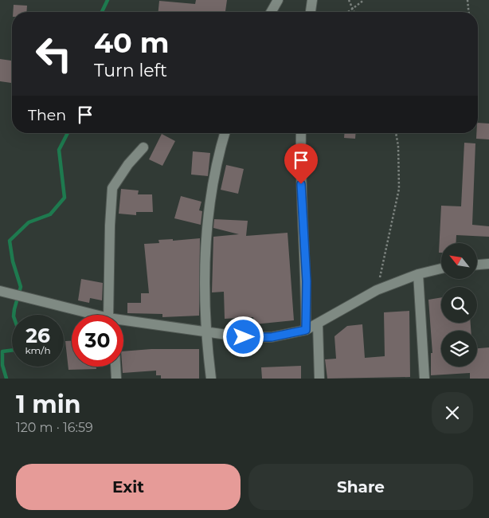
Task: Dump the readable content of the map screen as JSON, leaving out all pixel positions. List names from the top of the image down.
{
  "north": "top left",
  "page": {
    "turn": ["40 m", "Turn left"],
    "then": "Then",
    "speed": "26 km/h",
    "limit": "30",
    "heading": ["1 min", "120 m · 16:59"],
    "buttons": ["Exit", "Share"]
  }
}
